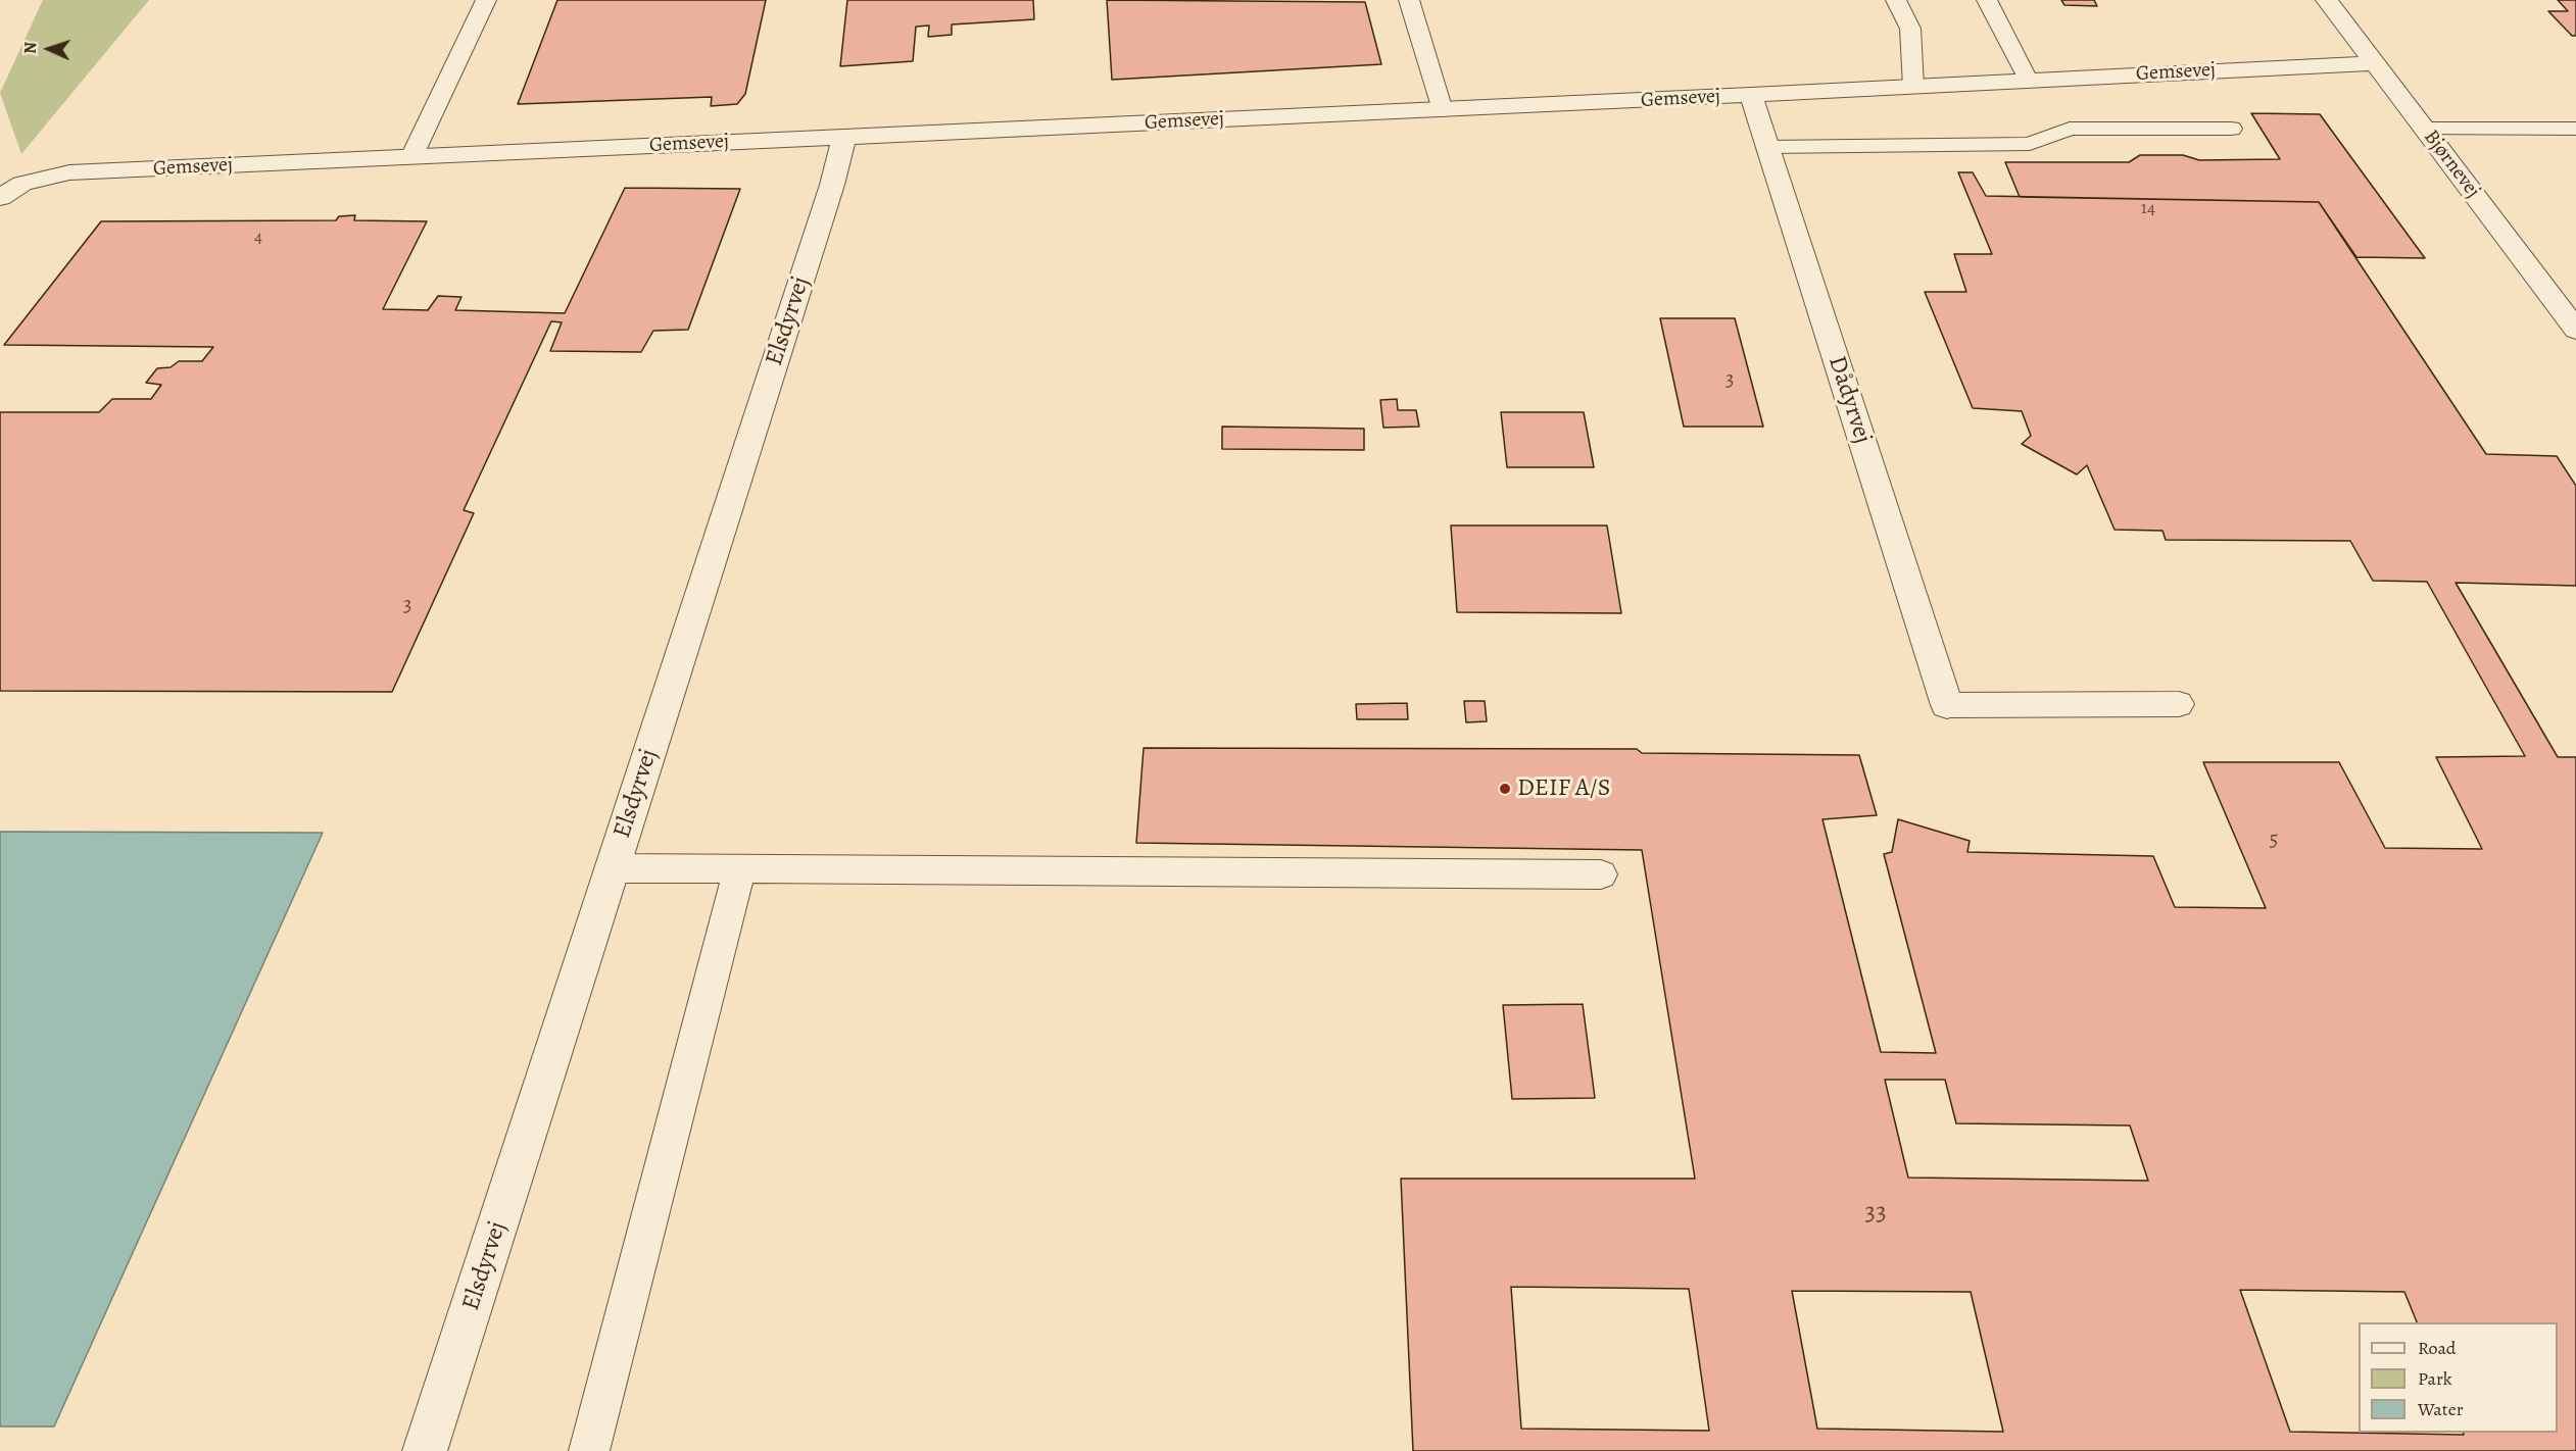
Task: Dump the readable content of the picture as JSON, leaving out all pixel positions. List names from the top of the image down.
{
  "streets": {
    "street": [
      "Gemsevej",
      "Bjørnevej",
      "Elsdyrvej",
      "Dådyrvej"
    ]
  },
  "crossings": [
    ["Gemsevej", "Bjørnevej"],
    ["Gemsevej", "Elsdyrvej"],
    ["Gemsevej", "Dådyrvej"]
  ],
  "places": ["DEIF A/S"],
  "house_numbers": [
    "14",
    "4",
    "3",
    "3",
    "5",
    "33"
  ],
  "legend": ["Road", "Park", "Water"],
  "north": "left"
}
